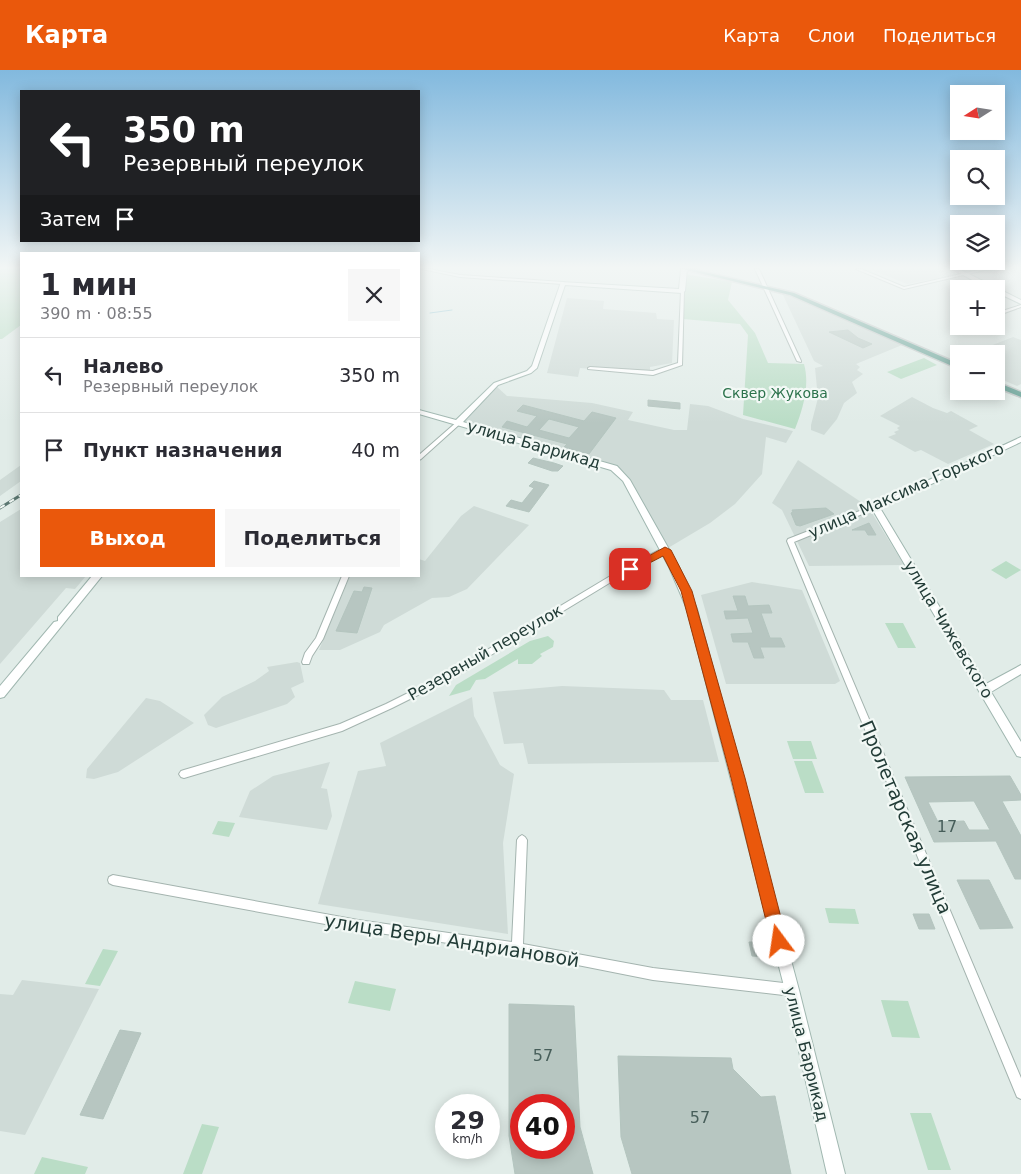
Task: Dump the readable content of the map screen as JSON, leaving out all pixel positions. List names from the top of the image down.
{
  "streets": {
    "street": [
      "улица Баррикад",
      "улица Максима Горького",
      "улица Чижевского",
      "Резервный переулок",
      "Пролетарская улица",
      "улица Веры Андриановой"
    ]
  },
  "crossings": [
    ["улица Баррикад", "Резервный переулок"],
    ["улица Баррикад", "улица Веры Андриановой"],
    ["улица Максима Горького", "улица Чижевского"],
    ["улица Максима Горького", "Пролетарская улица"]
  ],
  "parks": ["Сквер Жукова"],
  "house_numbers": ["17", "57", "57"],
  "north": "left",
  "page": {
    "header": "Карта",
    "nav": ["Карта", "Слои", "Поделиться"],
    "map_buttons": ["+", "−"],
    "turn": ["350 m", "Резервный переулок"],
    "then": "Затем",
    "heading": ["1 мин", "390 m · 08:55"],
    "list": [
      {
        "name": "Налево",
        "note": "Резервный переулок",
        "value": "350 m"
      },
      {
        "name": "Пункт назначения",
        "value": "40 m"
      }
    ],
    "buttons": ["Выход", "Поделиться"],
    "speed": "29 km/h",
    "limit": "40"
  }
}
